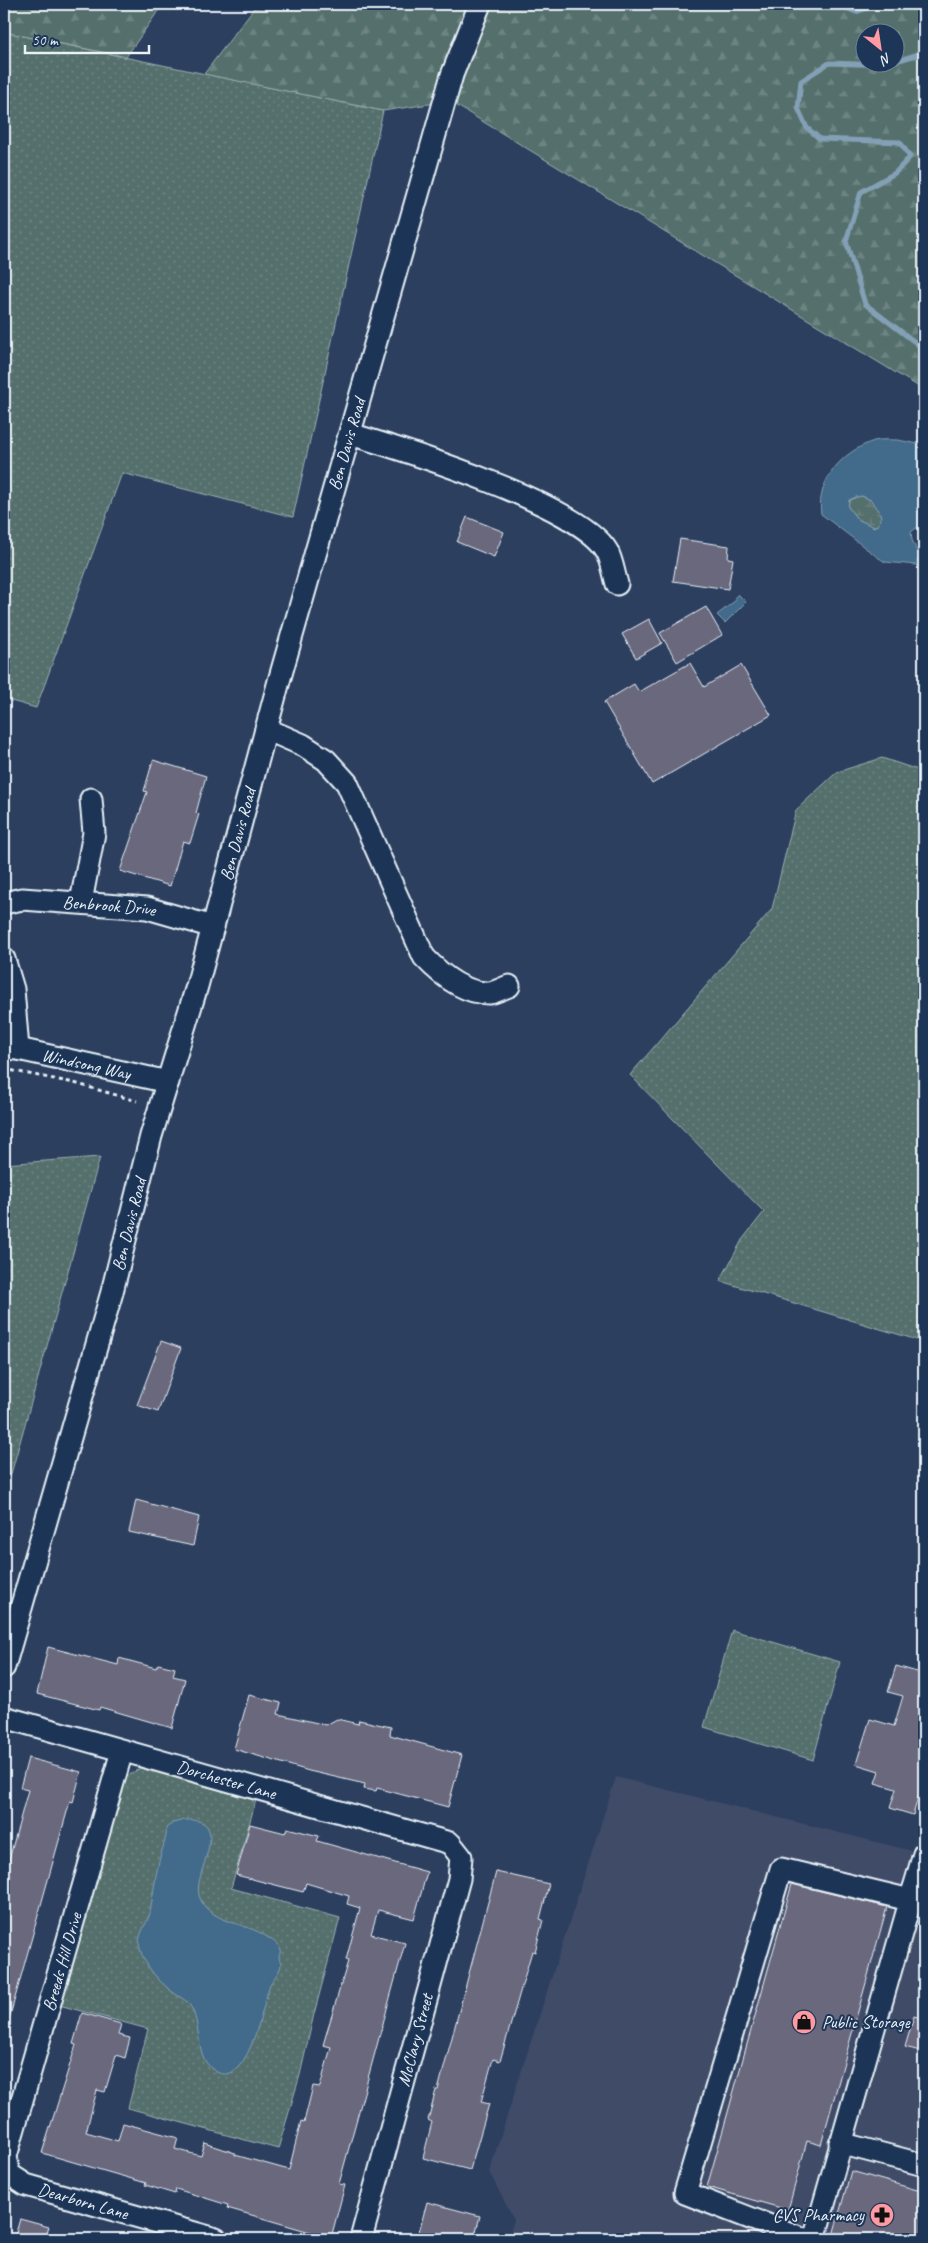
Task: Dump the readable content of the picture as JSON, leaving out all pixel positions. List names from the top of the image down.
{
  "streets": {
    "street": [
      "Ben Davis Road",
      "Benbrook Drive",
      "Windsong Way",
      "Dorchester Lane",
      "Breeds Hill Drive",
      "McClary Street",
      "Dearborn Lane"
    ]
  },
  "crossings": [
    ["Ben Davis Road", "Benbrook Drive"],
    ["Ben Davis Road", "Windsong Way"],
    ["Dorchester Lane", "Breeds Hill Drive"],
    ["Dorchester Lane", "McClary Street"],
    ["Breeds Hill Drive", "Dearborn Lane"]
  ],
  "places": {
    "shop": ["Public Storage"],
    "pharmacy": ["CVS Pharmacy"]
  },
  "scale_bar": "50 m",
  "north": "bottom right"
}
